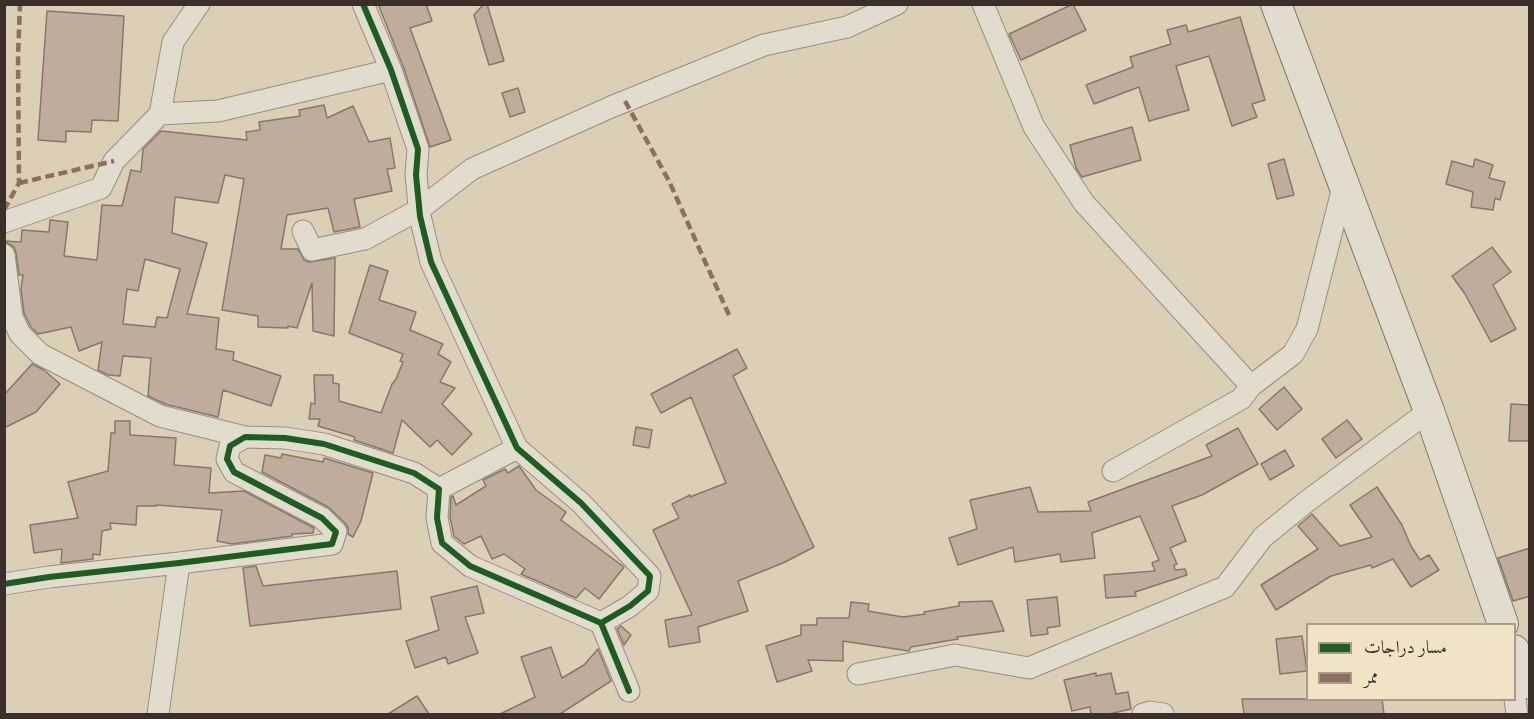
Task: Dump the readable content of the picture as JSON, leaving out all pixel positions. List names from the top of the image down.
{
  "legend": ["مسار دراجات", "ممر"]
}
